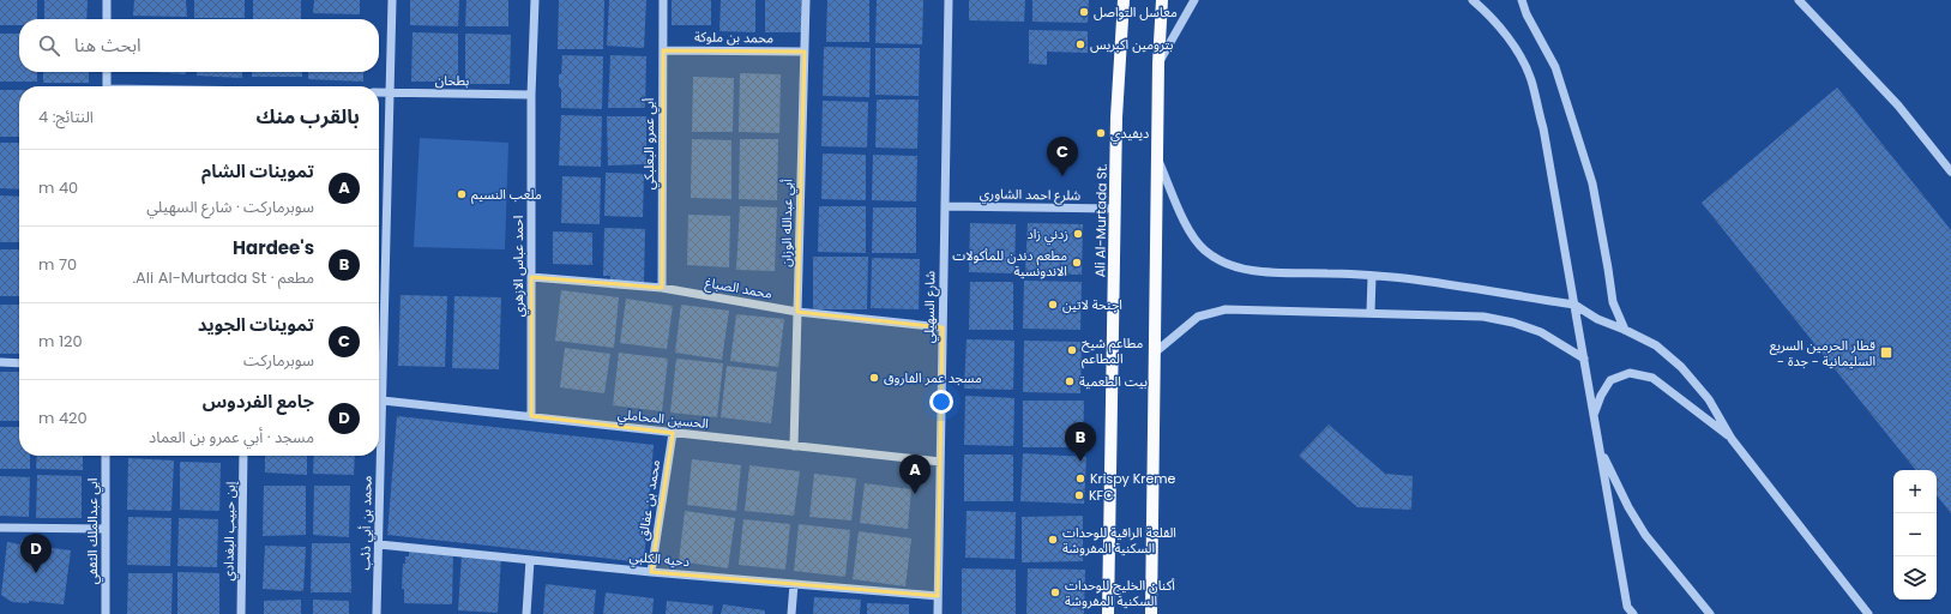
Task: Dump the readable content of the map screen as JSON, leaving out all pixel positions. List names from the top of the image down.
{
  "streets": {
    "main road": ["Ali Al-Murtada St."],
    "street": [
      "محمد بن ملوكة",
      "بطحان",
      "أبي عمرو البعلبكي",
      "شلرع احمد الشاوري",
      "أبي عبدالله الوزان",
      "احمد عباس الازهري",
      "محمد الصباغ",
      "شارع السهيلي",
      "الحسين المحاملي",
      "محمد بن عفالق",
      "محمد بن أبي ذئب",
      "ابي عبدالملك الثقفي",
      "إبن حبيب البغدادي",
      "دحيه الكلبي"
    ]
  },
  "crossings": [
    ["محمد بن ملوكة", "أبي عمرو البعلبكي"],
    ["محمد بن ملوكة", "أبي عبدالله الوزان"],
    ["بطحان", "احمد عباس الازهري"],
    ["بطحان", "محمد بن أبي ذئب"],
    ["أبي عمرو البعلبكي", "محمد الصباغ"],
    ["شلرع احمد الشاوري", "Ali Al-Murtada St."],
    ["شلرع احمد الشاوري", "شارع السهيلي"],
    ["أبي عبدالله الوزان", "محمد الصباغ"],
    ["أبي عبدالله الوزان", "الحسين المحاملي"],
    ["احمد عباس الازهري", "محمد الصباغ"],
    ["احمد عباس الازهري", "الحسين المحاملي"],
    ["محمد الصباغ", "شارع السهيلي"],
    ["شارع السهيلي", "الحسين المحاملي"],
    ["شارع السهيلي", "دحيه الكلبي"],
    ["الحسين المحاملي", "محمد بن عفالق"],
    ["الحسين المحاملي", "محمد بن أبي ذئب"],
    ["محمد بن عفالق", "دحيه الكلبي"],
    ["محمد بن أبي ذئب", "دحيه الكلبي"]
  ],
  "places": {
    "other": [
      "معاسل التواصل",
      "بترومين اكبريس",
      "ديفيدي",
      "ملعب النسيم",
      "زدني زاد",
      "مطعم دندن للمأكولات الاندونسية",
      "اجنحة لاتين",
      "مطاعم شيخ المطاعم",
      "مسجد عمر الفاروق",
      "بيت الطعمية",
      "Krispy Kreme",
      "KFC",
      "القلعة الراقية للوحدات السكنية المفروشة",
      "أكنان الخليج للوحدات السكنية المفروشة"
    ],
    "transit": ["قطار الحرمين السريع - السليمانية - جدة"]
  },
  "page": {
    "search": "ابحث هنا",
    "heading": ["بالقرب منك", "النتائج: 4"],
    "pins": [
      "C",
      "B",
      "A",
      "D"
    ],
    "list": [
      {
        "mark": "A",
        "name": "تموينات الشام",
        "note": "سوبرماركت · شارع السهيلي",
        "value": "40 m"
      },
      {
        "mark": "B",
        "name": "Hardee's",
        "note": "مطعم · Ali Al-Murtada St.",
        "value": "70 m"
      },
      {
        "mark": "C",
        "name": "تموينات الجويد",
        "note": "سوبرماركت",
        "value": "120 m"
      },
      {
        "mark": "D",
        "name": "جامع الفردوس",
        "note": "مسجد · أبي عمرو بن العماد",
        "value": "420 m"
      }
    ],
    "map_buttons": ["+", "−"]
  }
}
